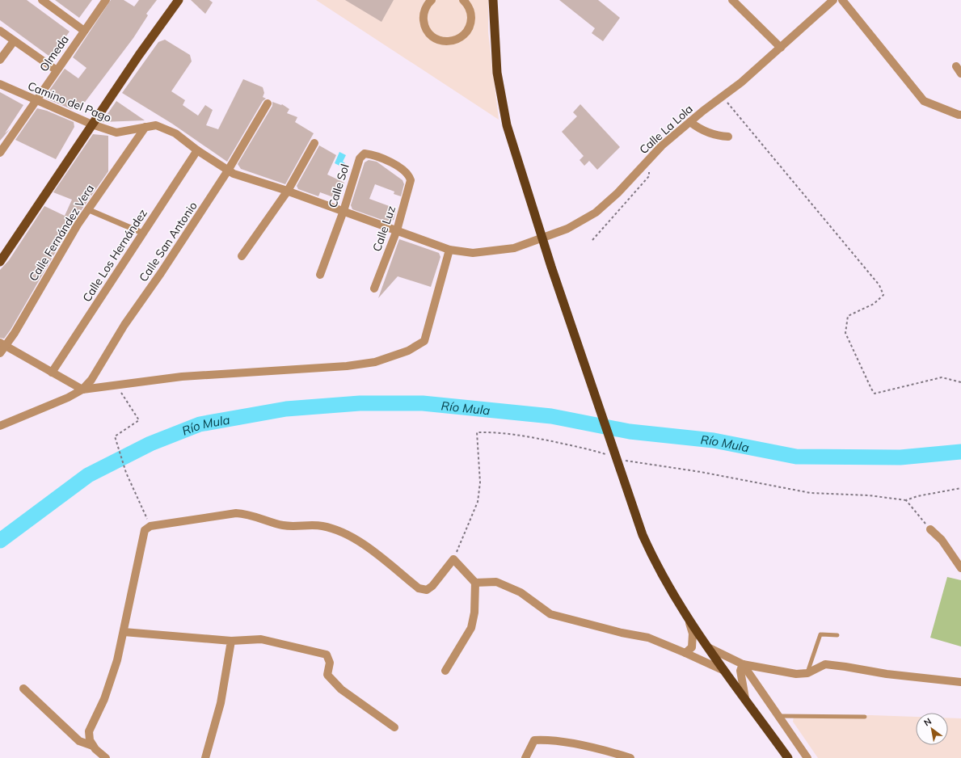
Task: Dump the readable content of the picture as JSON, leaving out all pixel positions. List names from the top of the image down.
{
  "streets": {
    "street": [
      "Olmeda",
      "Camino del Pago",
      "Calle La Lola",
      "Calle Sol",
      "Calle Luz",
      "Calle Fernández Vera",
      "Calle San Antonio",
      "Calle Los Hernández"
    ]
  },
  "crossings": [
    ["Olmeda", "Camino del Pago"],
    ["Camino del Pago", "Calle La Lola"],
    ["Camino del Pago", "Calle Sol"],
    ["Camino del Pago", "Calle Luz"],
    ["Camino del Pago", "Calle Fernández Vera"],
    ["Camino del Pago", "Calle San Antonio"],
    ["Camino del Pago", "Calle Los Hernández"],
    ["Calle La Lola", "Calle Luz"],
    ["Calle Sol", "Calle Luz"]
  ],
  "water": ["Río Mula"],
  "north": "top left"
}
